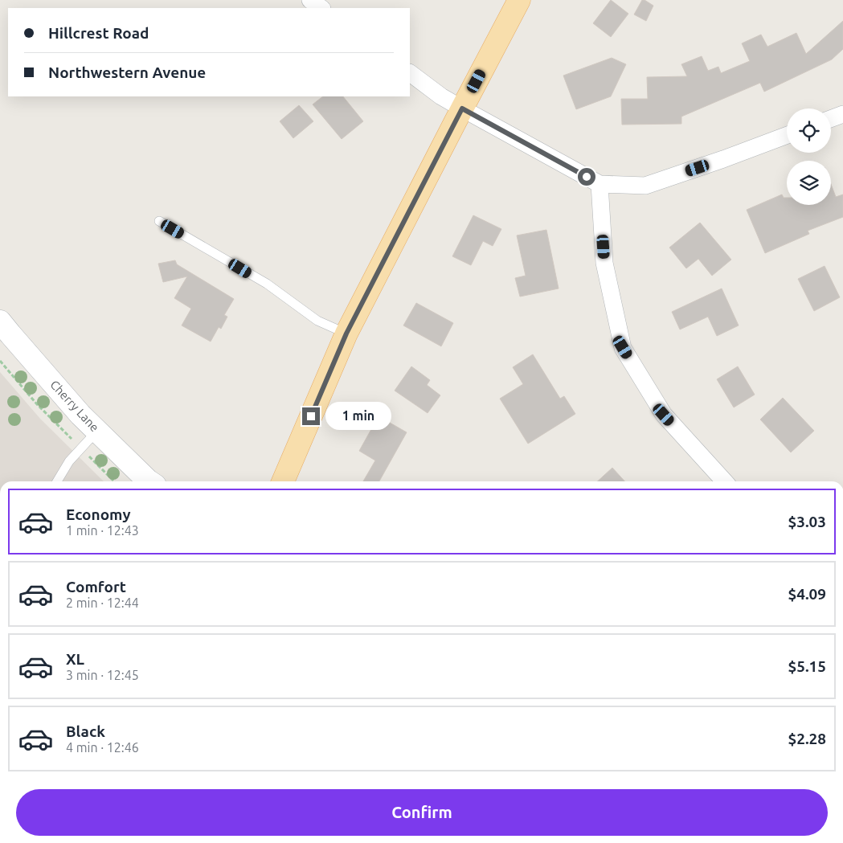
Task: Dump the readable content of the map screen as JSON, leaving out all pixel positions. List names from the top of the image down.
{
  "streets": {
    "street": ["Cherry Lane"]
  },
  "page": {
    "banner": ["Hillcrest Road", "Northwestern Avenue"],
    "bubble": "1 min",
    "list": [
      {
        "name": "Economy",
        "note": "1 min · 12:43",
        "value": "$3.03"
      },
      {
        "name": "Comfort",
        "note": "2 min · 12:44",
        "value": "$4.09"
      },
      {
        "name": "XL",
        "note": "3 min · 12:45",
        "value": "$5.15"
      },
      {
        "name": "Black",
        "note": "4 min · 12:46",
        "value": "$2.28"
      }
    ],
    "buttons": "Confirm"
  }
}
